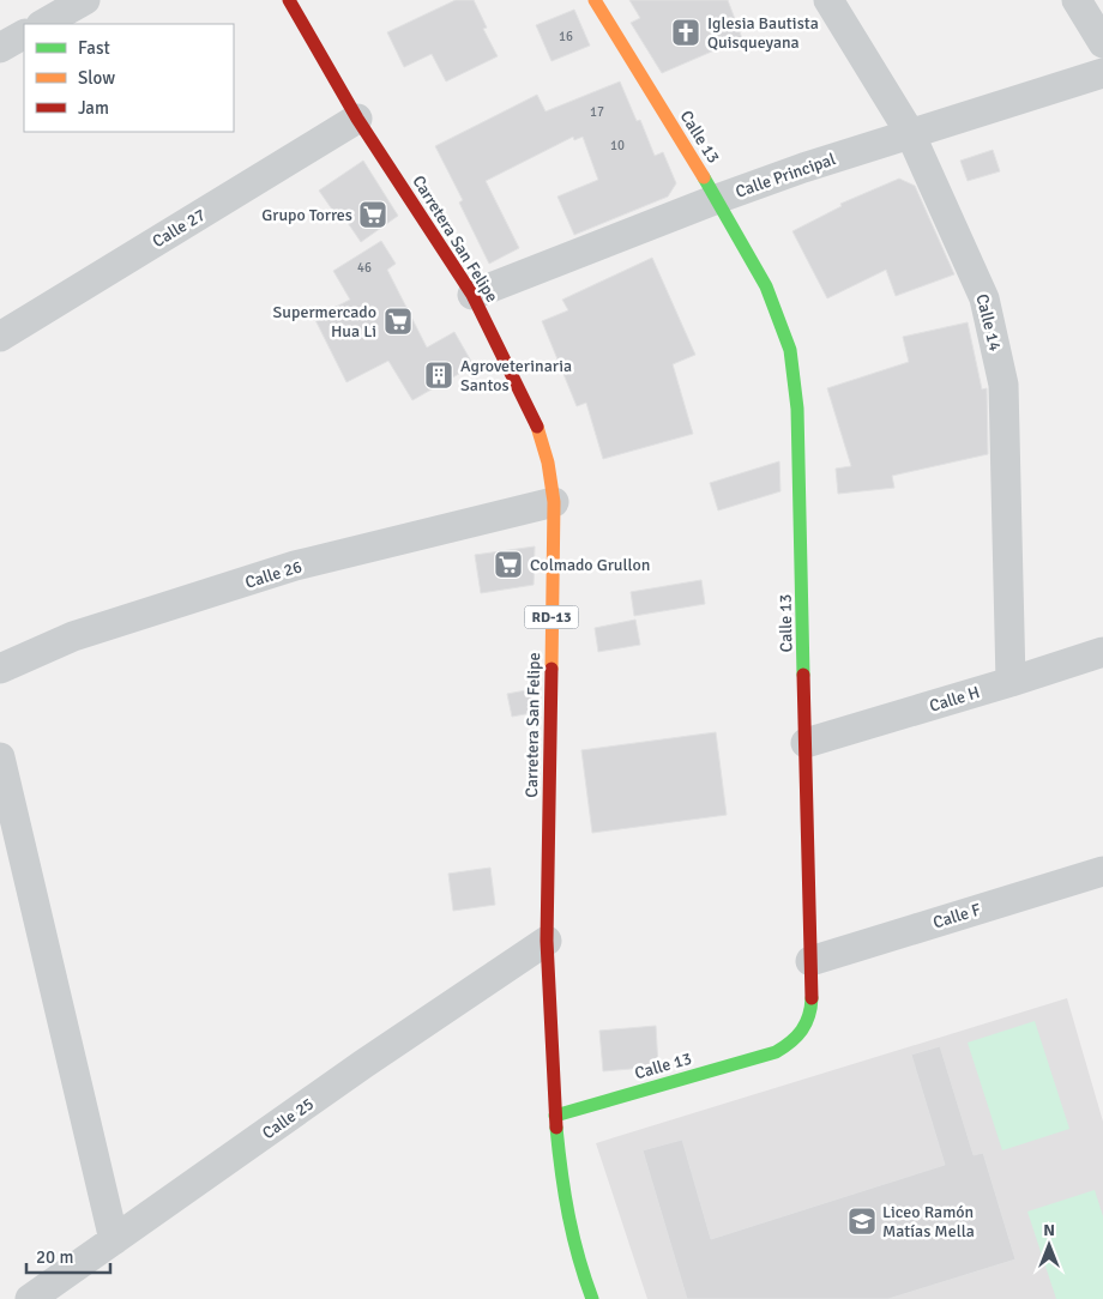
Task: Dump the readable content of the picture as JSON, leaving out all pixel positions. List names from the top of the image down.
{
  "streets": {
    "main road": ["Calle 13", "Carretera San Felipe", "RD-13"],
    "street": [
      "Calle Principal",
      "Calle 27",
      "Calle 14",
      "Calle 26",
      "Calle H",
      "Calle F",
      "Calle 25"
    ]
  },
  "crossings": [
    ["Calle 13", "Calle Principal"],
    ["Calle 13", "Carretera San Felipe"],
    ["Calle 13", "Calle H"],
    ["Calle 13", "Calle F"],
    ["Calle Principal", "Carretera San Felipe"],
    ["Calle Principal", "Calle 14"],
    ["Calle 27", "Carretera San Felipe"],
    ["Carretera San Felipe", "Calle 26"],
    ["Carretera San Felipe", "Calle 25"],
    ["Calle 14", "Calle H"]
  ],
  "places": {
    "church": ["Iglesia Bautista Quisqueyana"],
    "supermarket": ["Grupo Torres", "Supermercado Hua Li", "Colmado Grullon"],
    "building": ["Agroveterinaria Santos"],
    "school or university": ["Liceo Ramón Matías Mella"]
  },
  "house_numbers": [
    "16",
    "17",
    "10",
    "46"
  ],
  "legend": ["Fast", "Slow", "Jam"],
  "scale_bar": "20 m",
  "north": "top"
}
